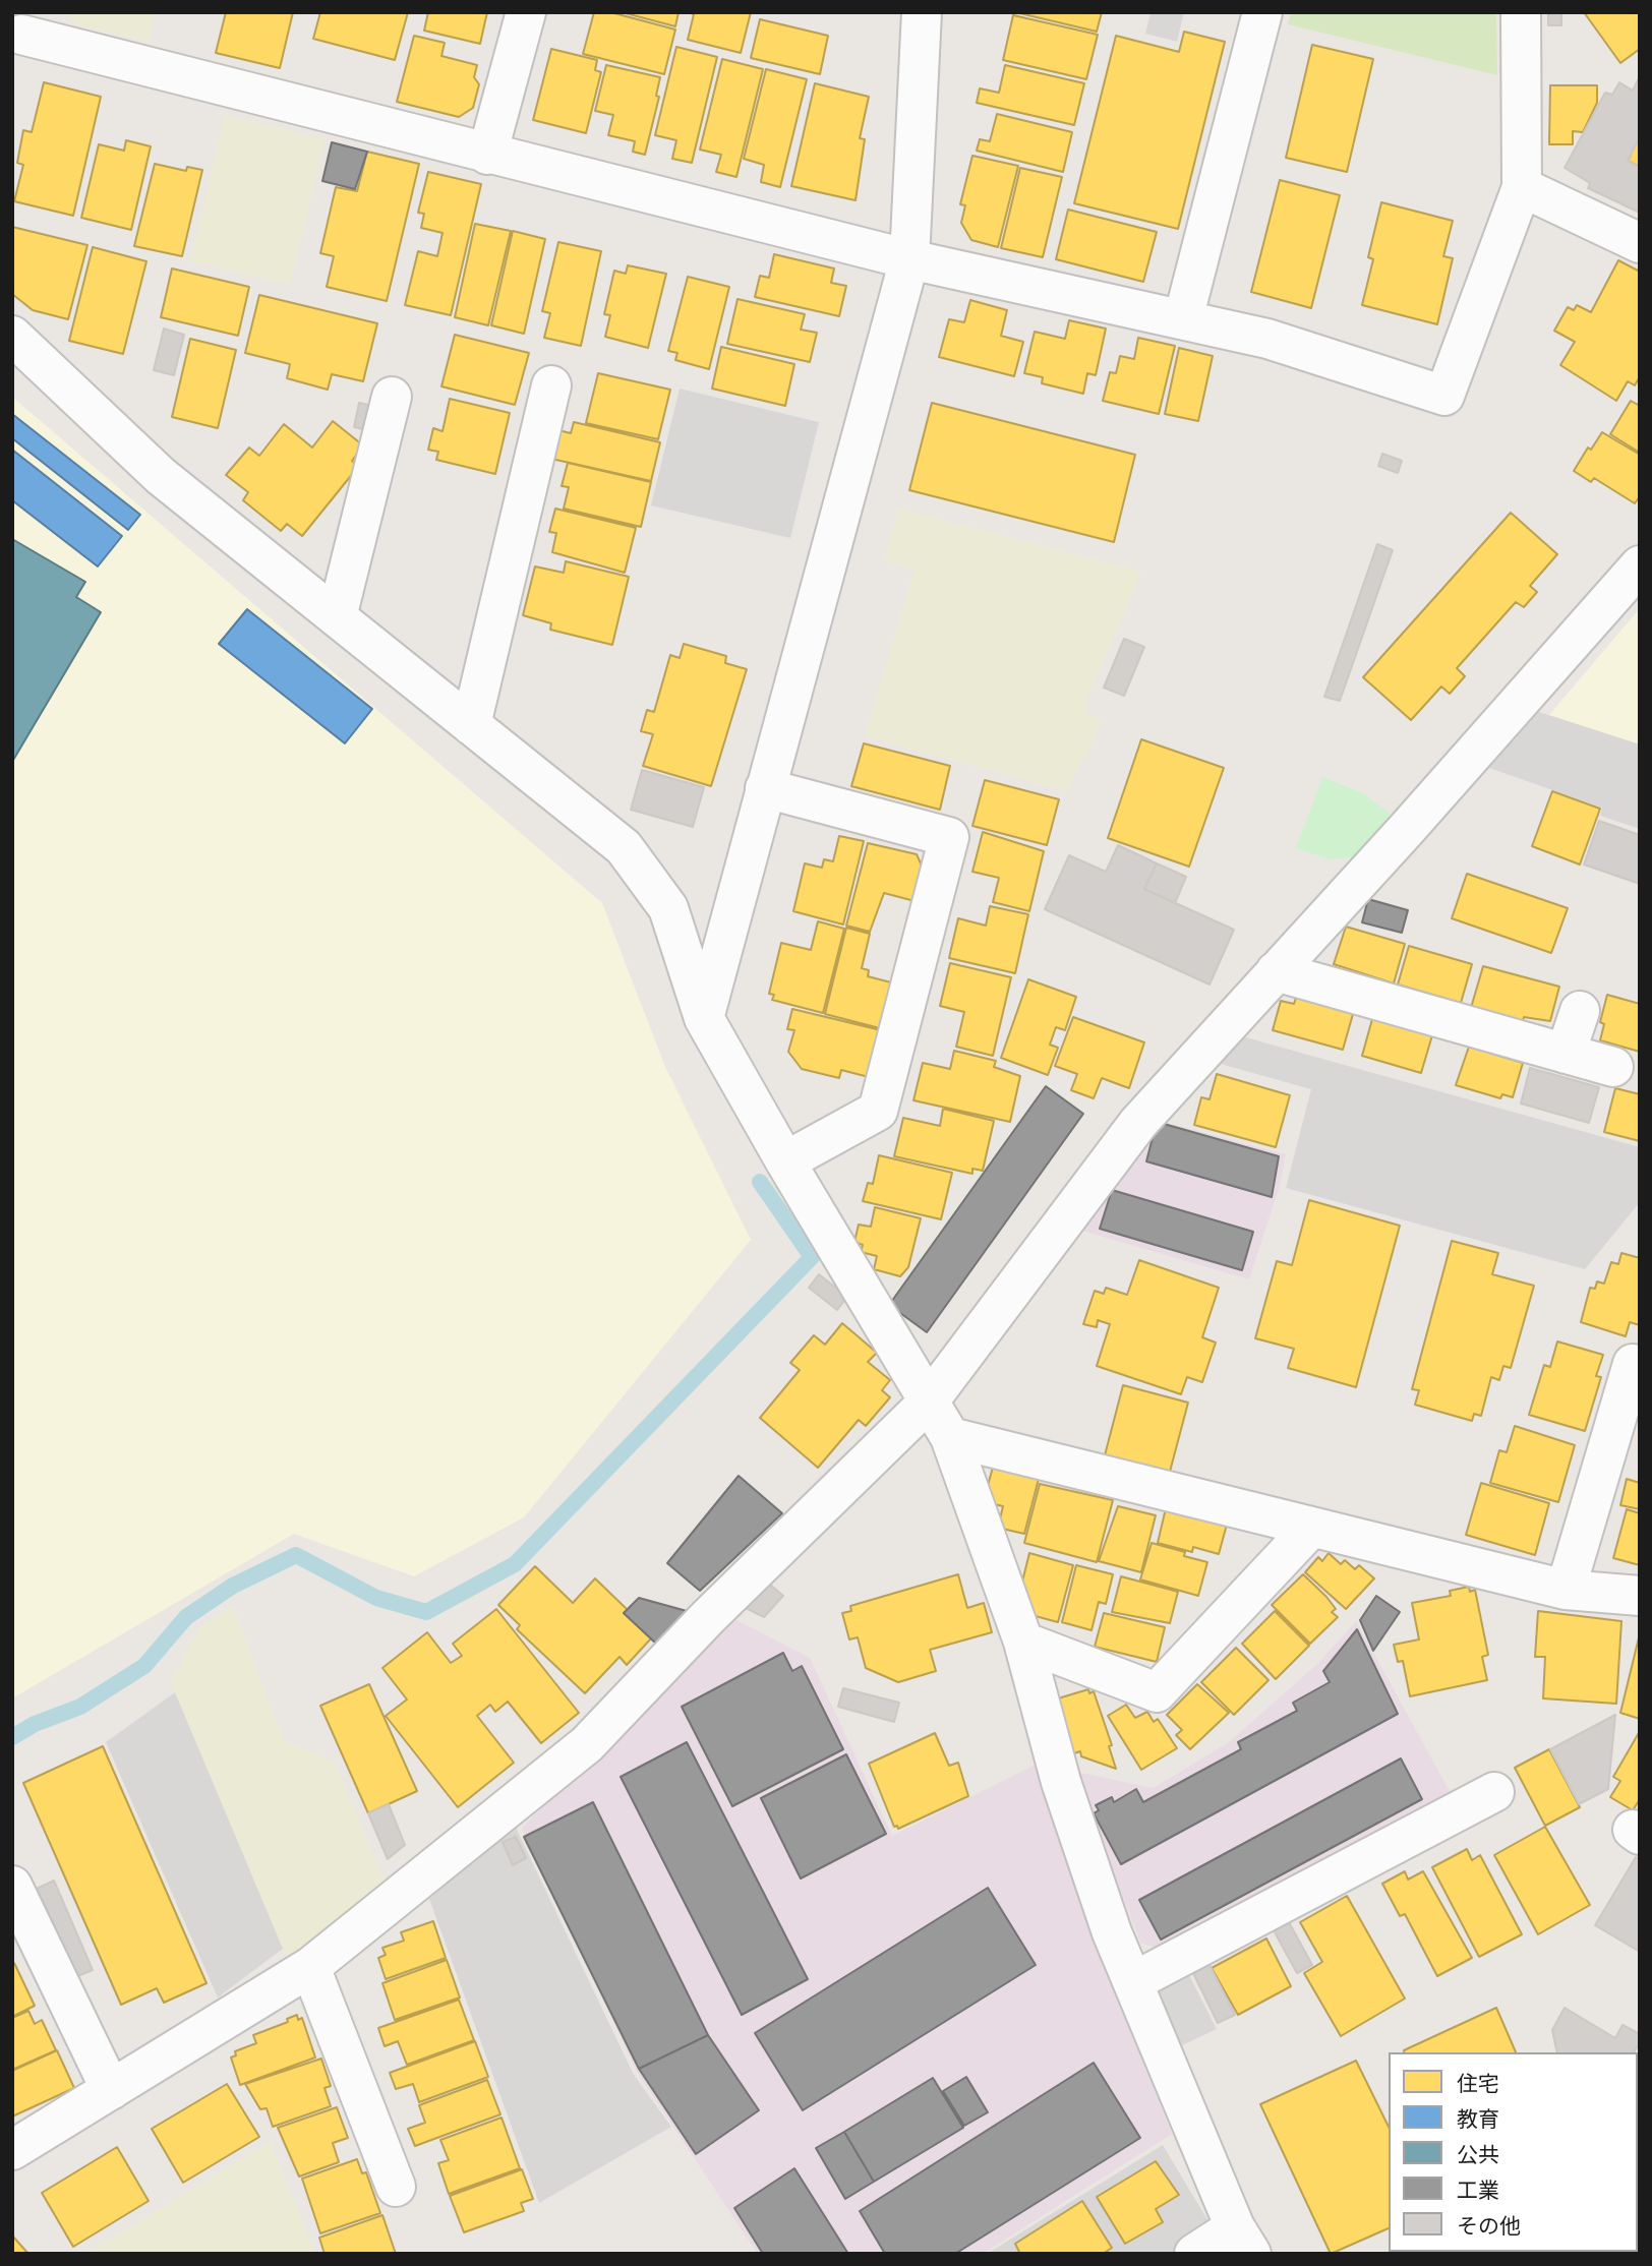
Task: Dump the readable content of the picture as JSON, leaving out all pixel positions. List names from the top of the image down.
{
  "legend": [
    "住宅",
    "教育",
    "公共",
    "工業",
    "その他"
  ]
}
